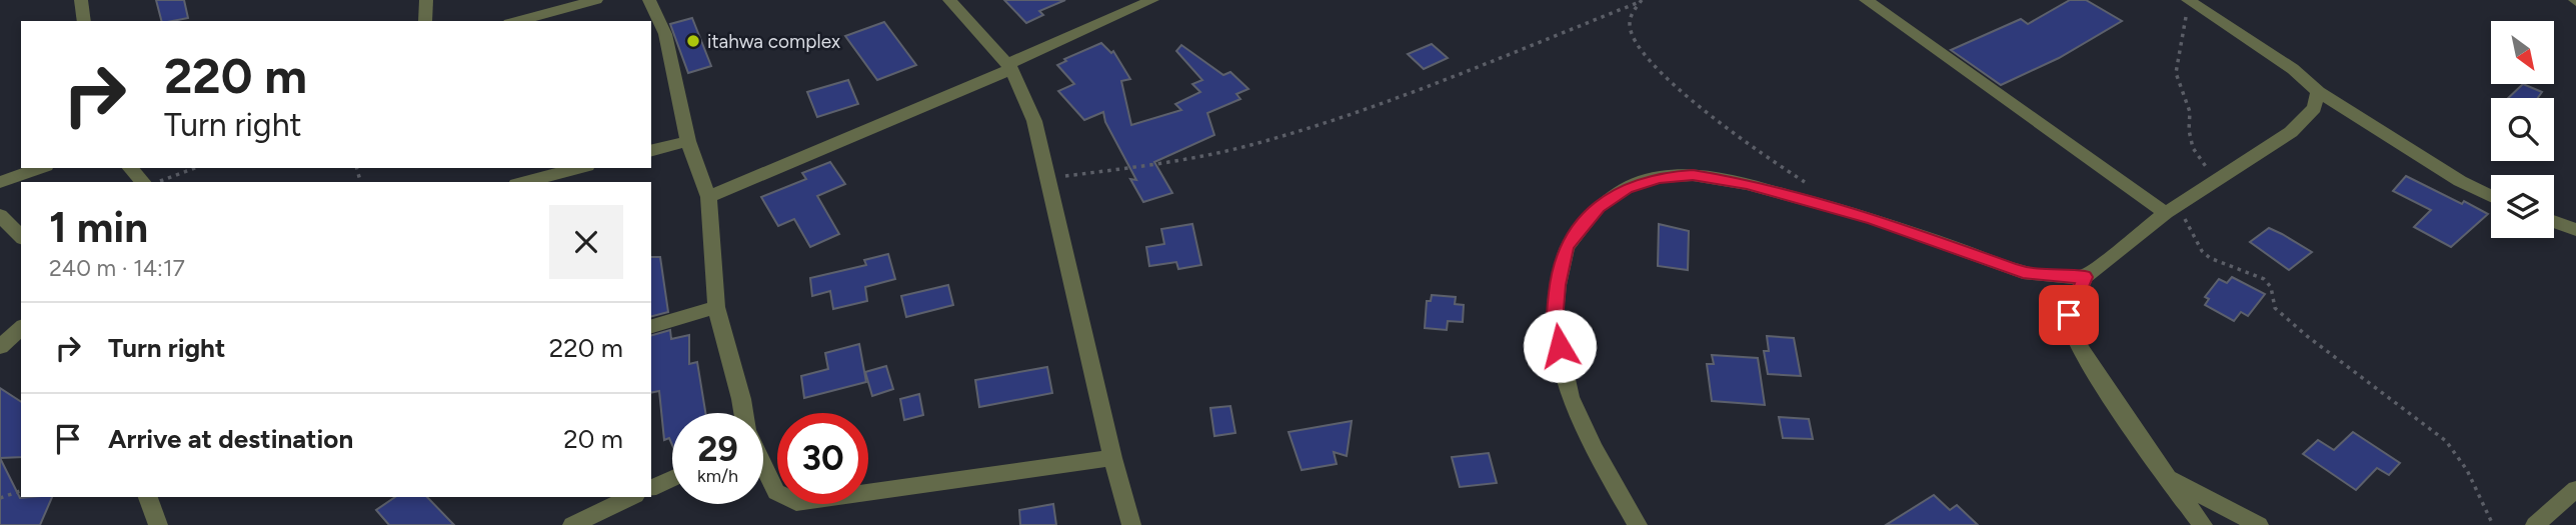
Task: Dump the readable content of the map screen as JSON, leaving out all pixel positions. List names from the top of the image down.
{
  "places": ["itahwa complex"],
  "north": "bottom right",
  "page": {
    "turn": ["220 m", "Turn right"],
    "heading": ["1 min", "240 m · 14:17"],
    "list": [
      {
        "name": "Turn right",
        "value": "220 m"
      },
      {
        "name": "Arrive at destination",
        "value": "20 m"
      }
    ],
    "speed": "29 km/h",
    "limit": "30"
  }
}
